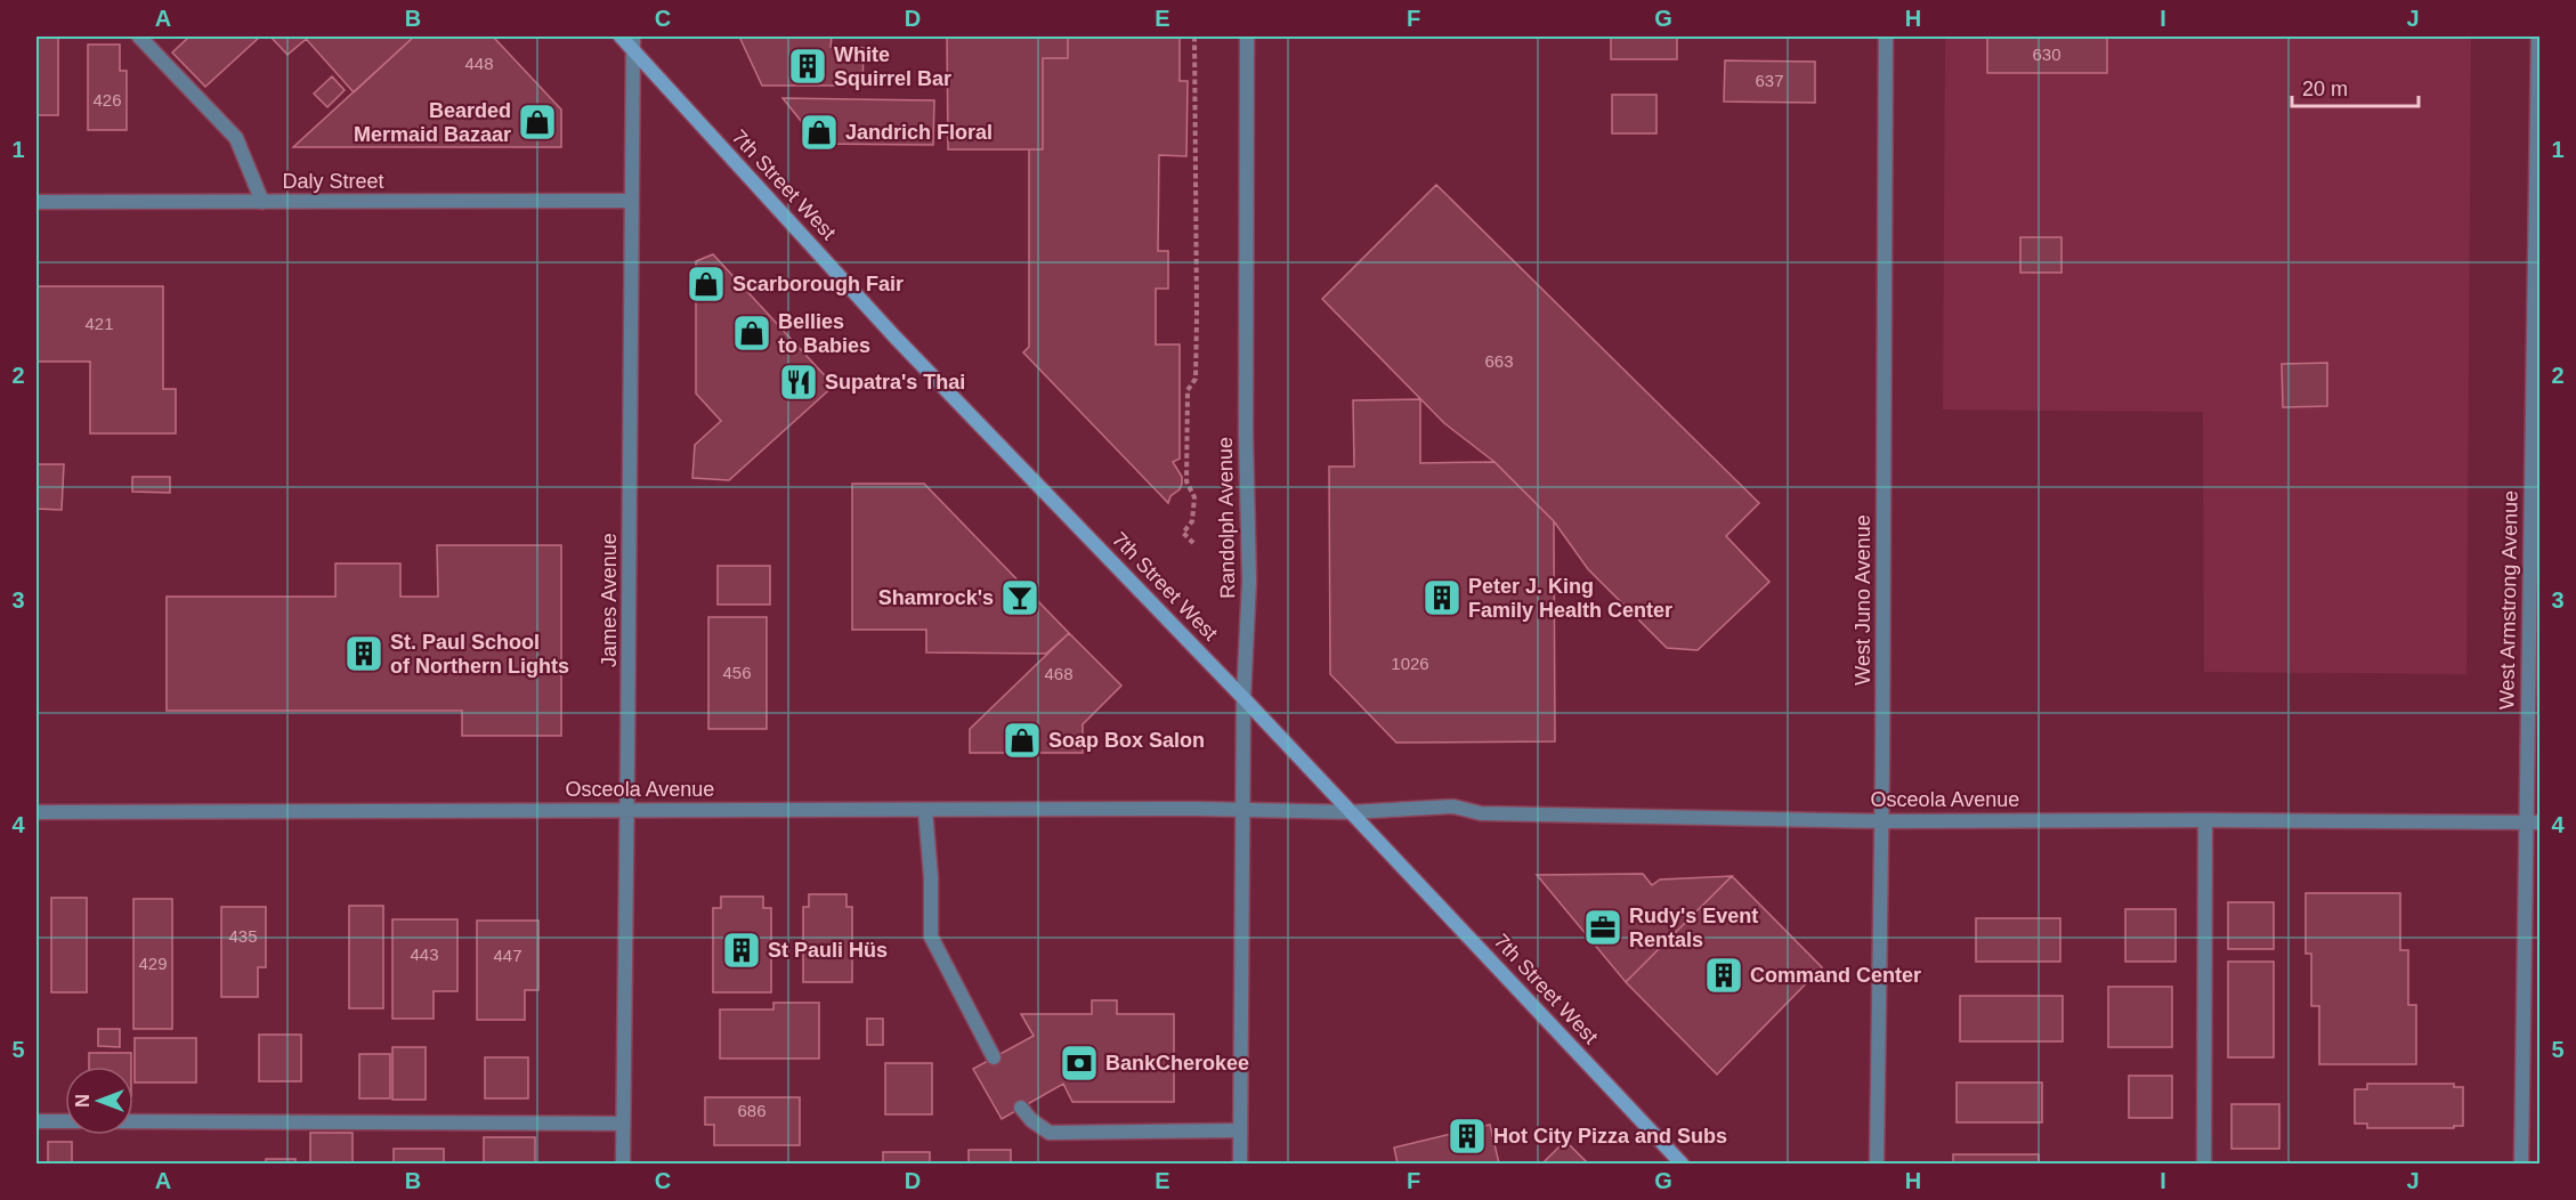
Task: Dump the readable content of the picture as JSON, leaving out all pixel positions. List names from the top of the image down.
{
  "streets": {
    "main road": ["7th Street West"],
    "street": [
      "Daly Street",
      "Randolph Avenue",
      "James Avenue",
      "West Juno Avenue",
      "West Armstrong Avenue",
      "Osceola Avenue"
    ]
  },
  "crossings": [
    ["Daly Street", "James Avenue"],
    ["7th Street West", "Randolph Avenue"],
    ["7th Street West", "James Avenue"],
    ["7th Street West", "Osceola Avenue"],
    ["Randolph Avenue", "Osceola Avenue"],
    ["James Avenue", "Osceola Avenue"],
    ["West Juno Avenue", "Osceola Avenue"],
    ["West Armstrong Avenue", "Osceola Avenue"]
  ],
  "places": {
    "building": [
      "White Squirrel Bar",
      "Peter J. King Family Health Center",
      "St. Paul School of Northern Lights",
      "St Pauli Hüs",
      "Command Center",
      "Hot City Pizza and Subs"
    ],
    "shop": [
      "Bearded Mermaid Bazaar",
      "Jandrich Floral",
      "Scarborough Fair",
      "Bellies to Babies",
      "Soap Box Salon"
    ],
    "restaurant": ["Supatra's Thai"],
    "bar": ["Shamrock's"],
    "office": ["Rudy's Event Rentals"],
    "bank": ["BankCherokee"]
  },
  "house_numbers": [
    "630",
    "448",
    "637",
    "426",
    "421",
    "663",
    "1026",
    "456",
    "468",
    "435",
    "443",
    "447",
    "429",
    "686"
  ],
  "scale_bar": "20 m",
  "north": "left",
  "grid": {
    "columns": [
      "A",
      "B",
      "C",
      "D",
      "E",
      "F",
      "G",
      "H",
      "I",
      "J"
    ],
    "rows": [
      "1",
      "2",
      "3",
      "4",
      "5"
    ]
  }
}
